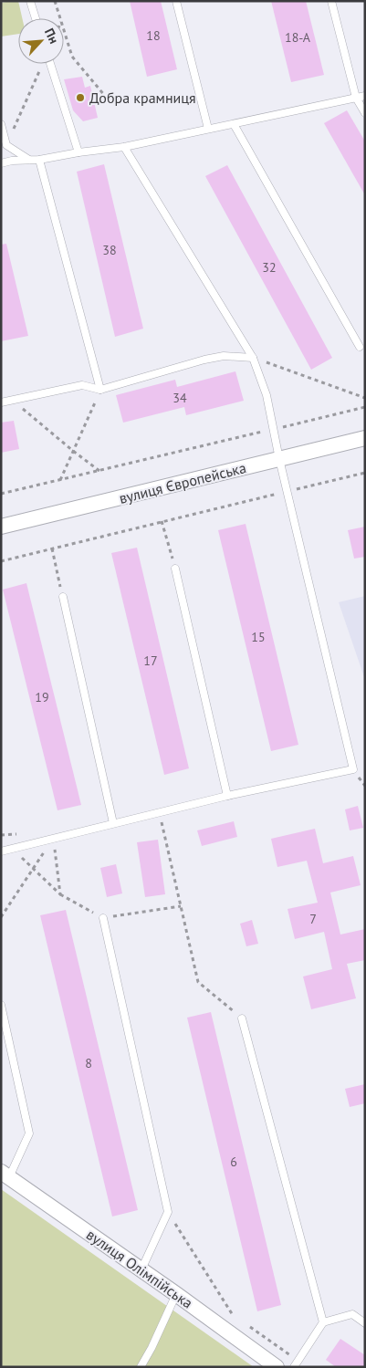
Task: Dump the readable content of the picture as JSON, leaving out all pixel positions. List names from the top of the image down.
{
  "streets": {
    "street": ["вулиця Європейська", "вулиця Олімпійська"]
  },
  "places": ["Добра крамниця"],
  "house_numbers": [
    "18",
    "18-А",
    "38",
    "32",
    "34",
    "15",
    "17",
    "19",
    "7",
    "8",
    "6"
  ],
  "north": "top right"
}
